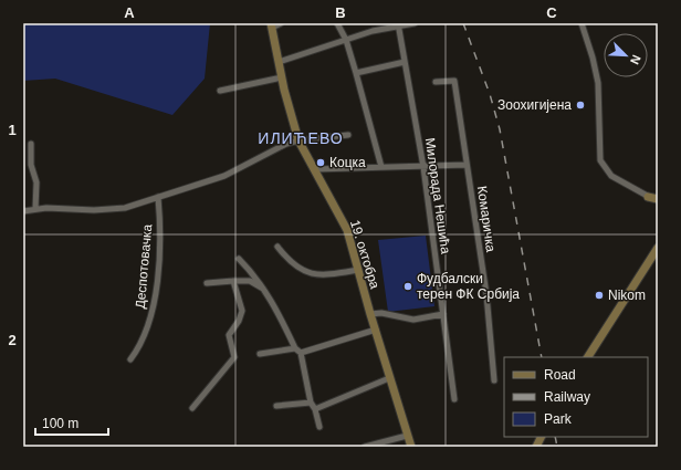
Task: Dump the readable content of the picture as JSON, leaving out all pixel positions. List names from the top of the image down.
{
  "streets": {
    "street": [
      "Милорада Нешића",
      "Комаричка",
      "19. октобра",
      "Деспотовачка"
    ]
  },
  "districts": ["ИЛИЋЕВО"],
  "places": [
    "Зоохигијена",
    "Коцка",
    "Фудбалски терен ФК Србија",
    "Nikom"
  ],
  "legend": ["Road", "Railway", "Park"],
  "scale_bar": "100 m",
  "north": "bottom right",
  "grid": {
    "columns": ["A", "B", "C"],
    "rows": ["1", "2"]
  }
}
